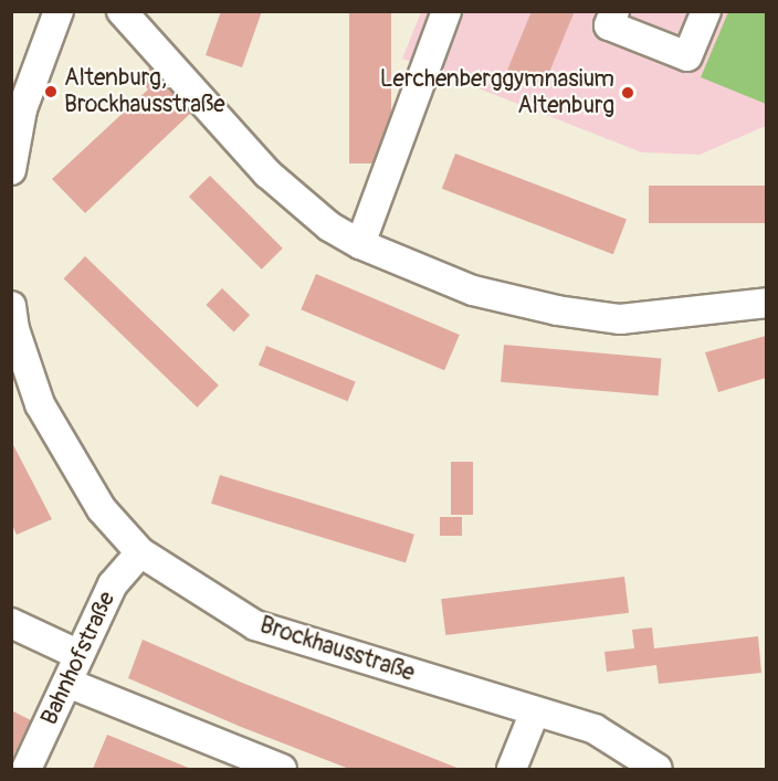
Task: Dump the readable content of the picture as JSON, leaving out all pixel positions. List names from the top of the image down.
{
  "streets": {
    "street": ["Brockhausstraße", "Bahnhofstraße"]
  },
  "crossings": [
    ["Brockhausstraße", "Bahnhofstraße"]
  ],
  "places": ["Altenburg, Brockhausstraße", "Lerchenberggymnasium Altenburg"]
}
